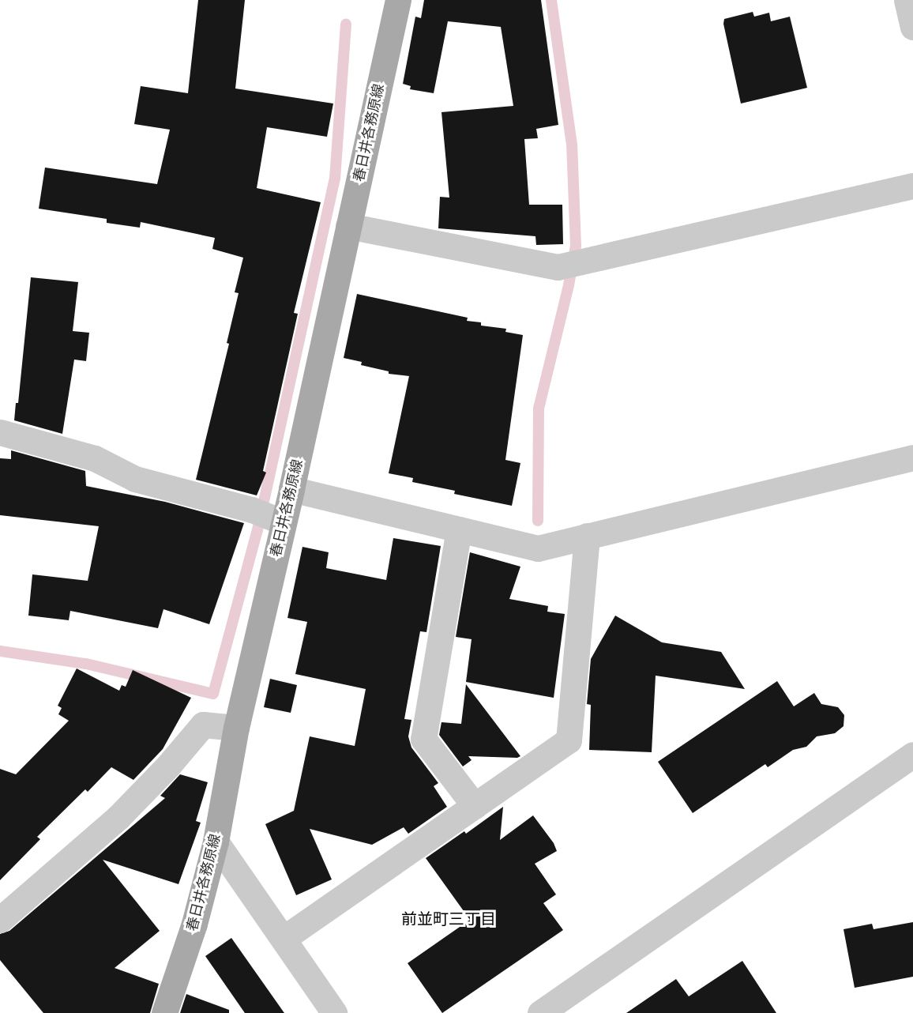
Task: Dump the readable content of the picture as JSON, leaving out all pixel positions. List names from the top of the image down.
{
  "streets": {
    "main road": ["春日井各務原線"]
  },
  "districts": ["前並町三丁目"]
}
